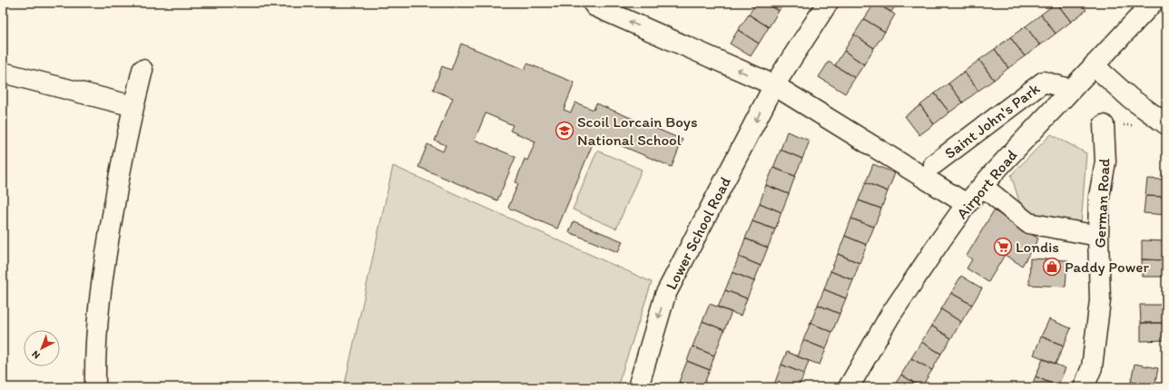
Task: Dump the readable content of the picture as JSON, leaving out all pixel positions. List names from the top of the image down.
{
  "streets": {
    "street": [
      "Saint John's Park",
      "Airport Road",
      "German Road",
      "Lower School Road"
    ]
  },
  "crossings": [
    ["Saint John's Park", "Airport Road"]
  ],
  "one_way": ["Lower School Road"],
  "places": {
    "school or university": ["Scoil Lorcain Boys National School"],
    "supermarket": ["Londis"],
    "shop": ["Paddy Power"]
  },
  "north": "bottom left"
}
